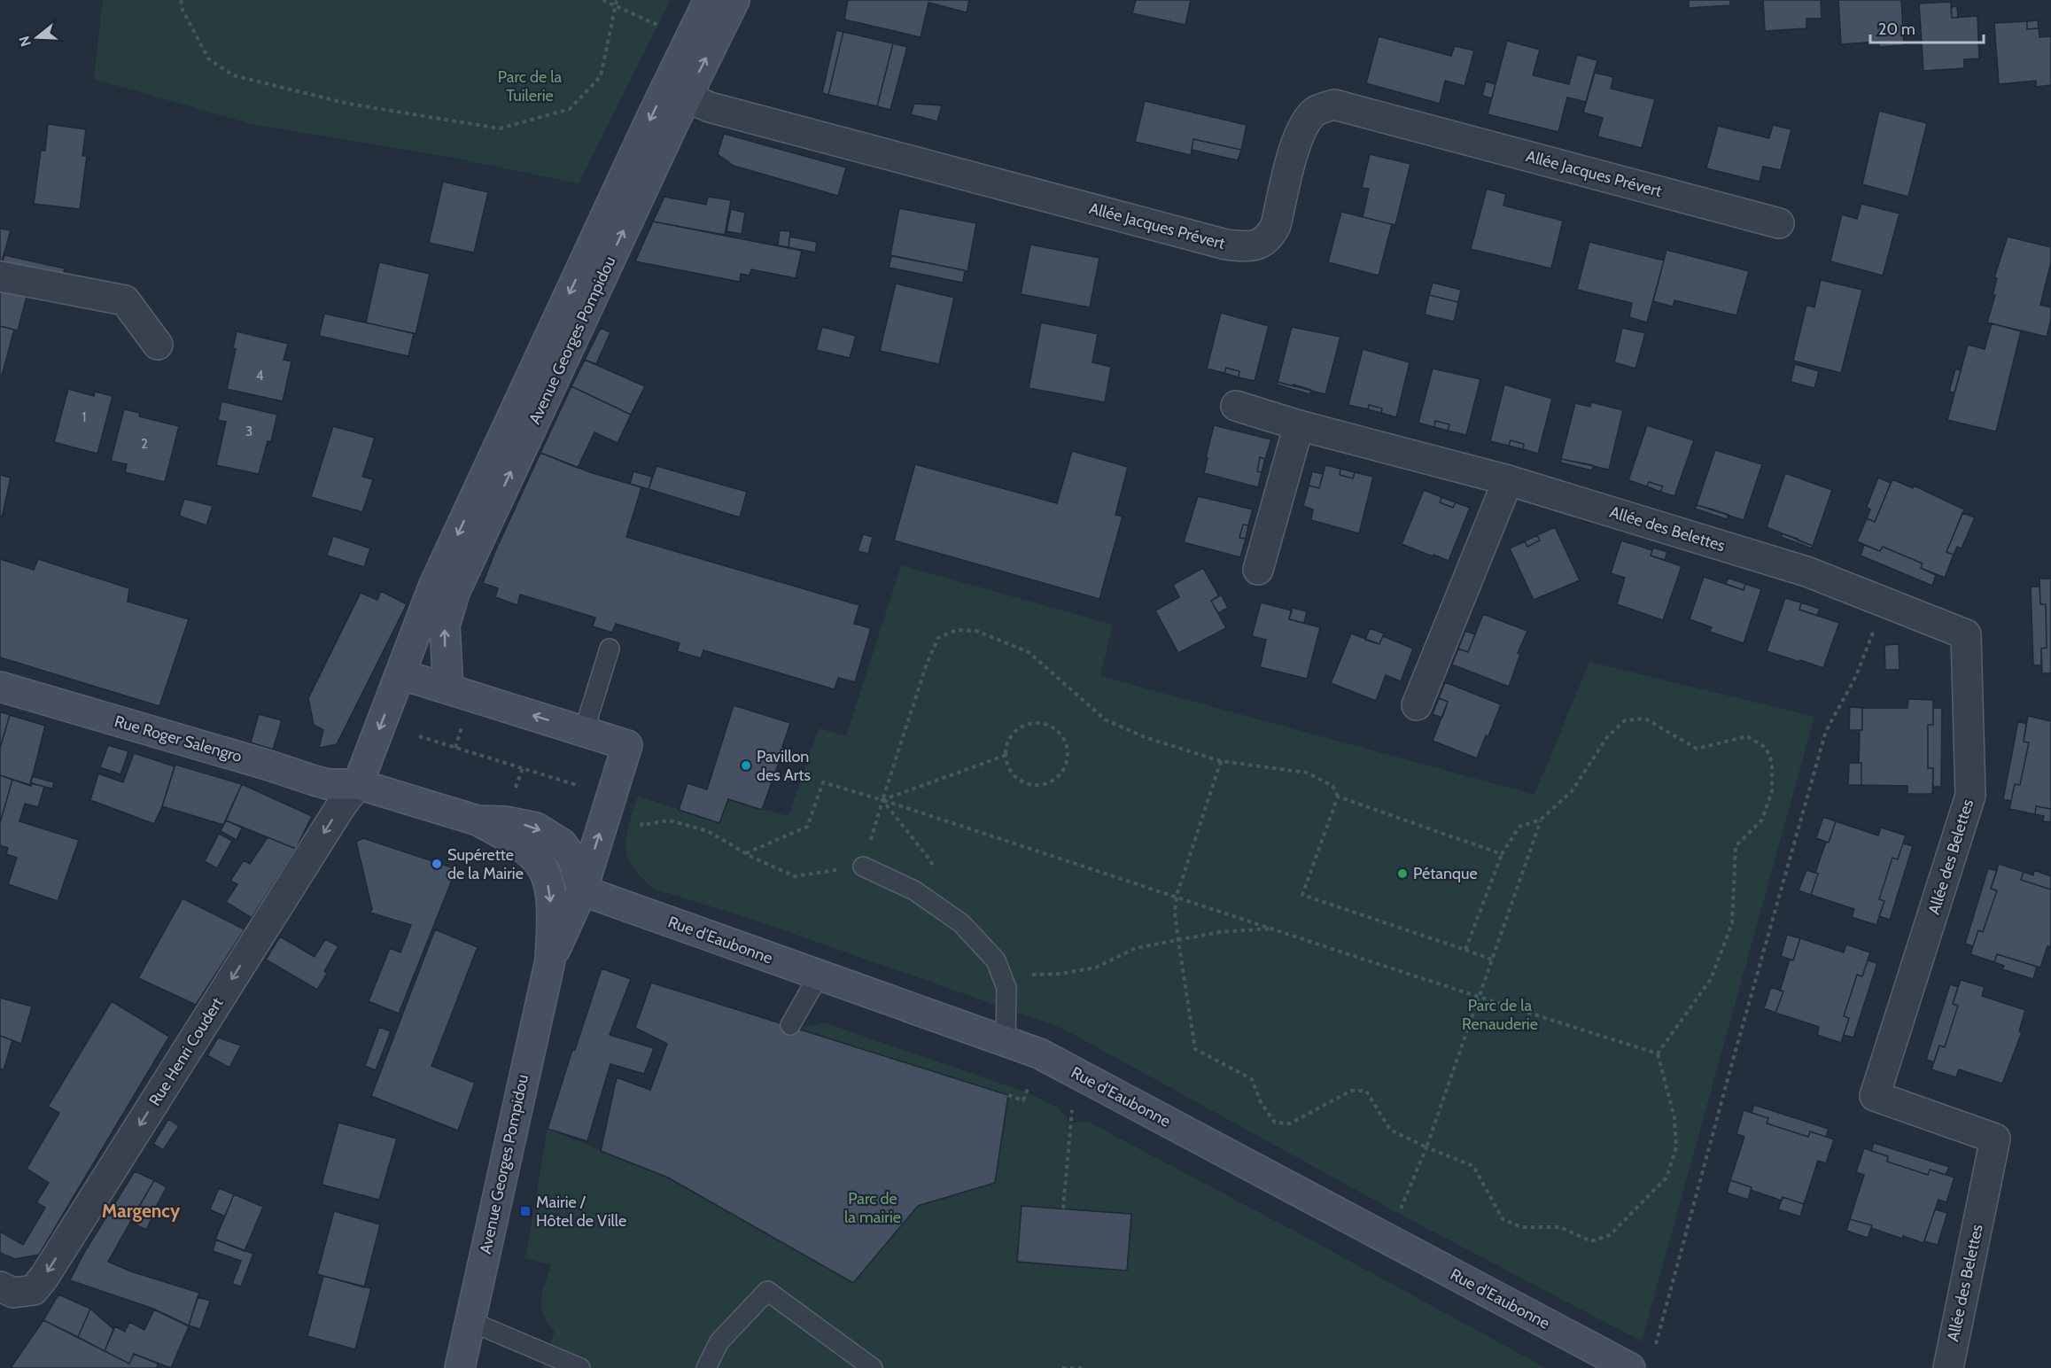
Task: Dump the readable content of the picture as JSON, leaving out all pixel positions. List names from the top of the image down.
{
  "streets": {
    "main road": ["Avenue Georges Pompidou", "Rue Roger Salengro", "Rue d'Eaubonne"],
    "street": ["Allée Jacques Prévert", "Allée des Belettes", "Rue Henri Coudert"]
  },
  "crossings": [
    ["Allée Jacques Prévert", "Avenue Georges Pompidou"],
    ["Avenue Georges Pompidou", "Rue Roger Salengro"],
    ["Avenue Georges Pompidou", "Rue d'Eaubonne"],
    ["Avenue Georges Pompidou", "Rue Henri Coudert"],
    ["Rue Roger Salengro", "Rue Henri Coudert"]
  ],
  "one_way": ["Rue Henri Coudert"],
  "districts": ["Margency"],
  "parks": ["Parc de la Tuilerie", "Parc de la Renauderie", "Parc de la mairie"],
  "places": {
    "other": ["Pavillon des Arts", "Supérette de la Mairie", "Pétanque"],
    "transit": ["Mairie / Hôtel de Ville"]
  },
  "house_numbers": [
    "4",
    "1",
    "3",
    "2"
  ],
  "scale_bar": "20 m",
  "north": "left"
}
